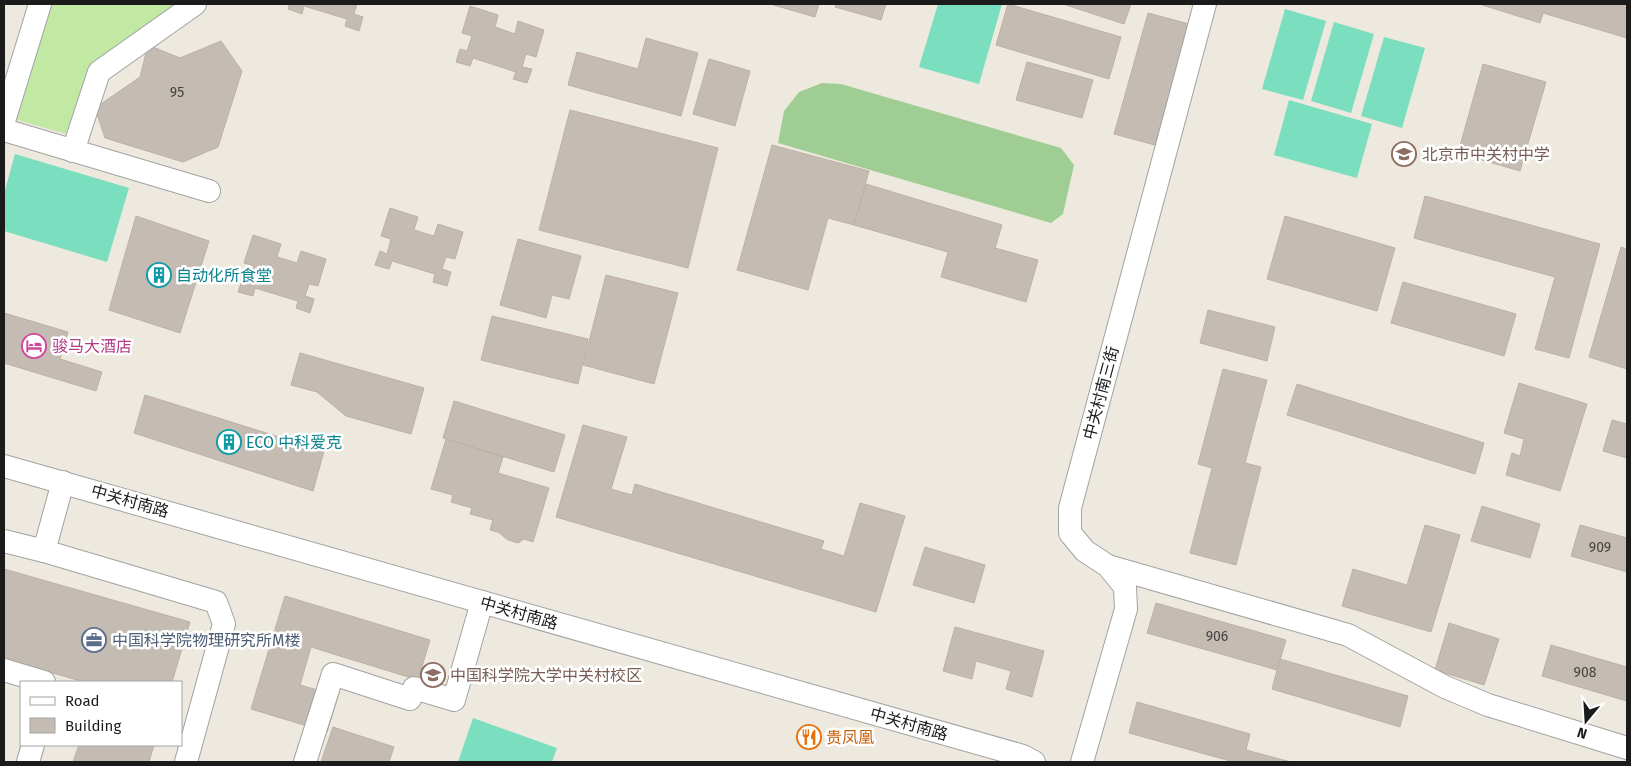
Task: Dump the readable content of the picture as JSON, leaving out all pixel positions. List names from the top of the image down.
{
  "streets": {
    "street": ["中关村南三街", "中关村南路"]
  },
  "places": {
    "school or university": ["北京市中关村中学", "中国科学院大学中关村校区"],
    "building": ["自动化所食堂", "ECO 中科爱克"],
    "hotel": ["骏马大酒店"],
    "office": ["中国科学院物理研究所M楼"],
    "restaurant": ["贵凤凰"]
  },
  "house_numbers": [
    "95",
    "909",
    "906",
    "908"
  ],
  "legend": ["Road", "Building"],
  "north": "bottom"
}
